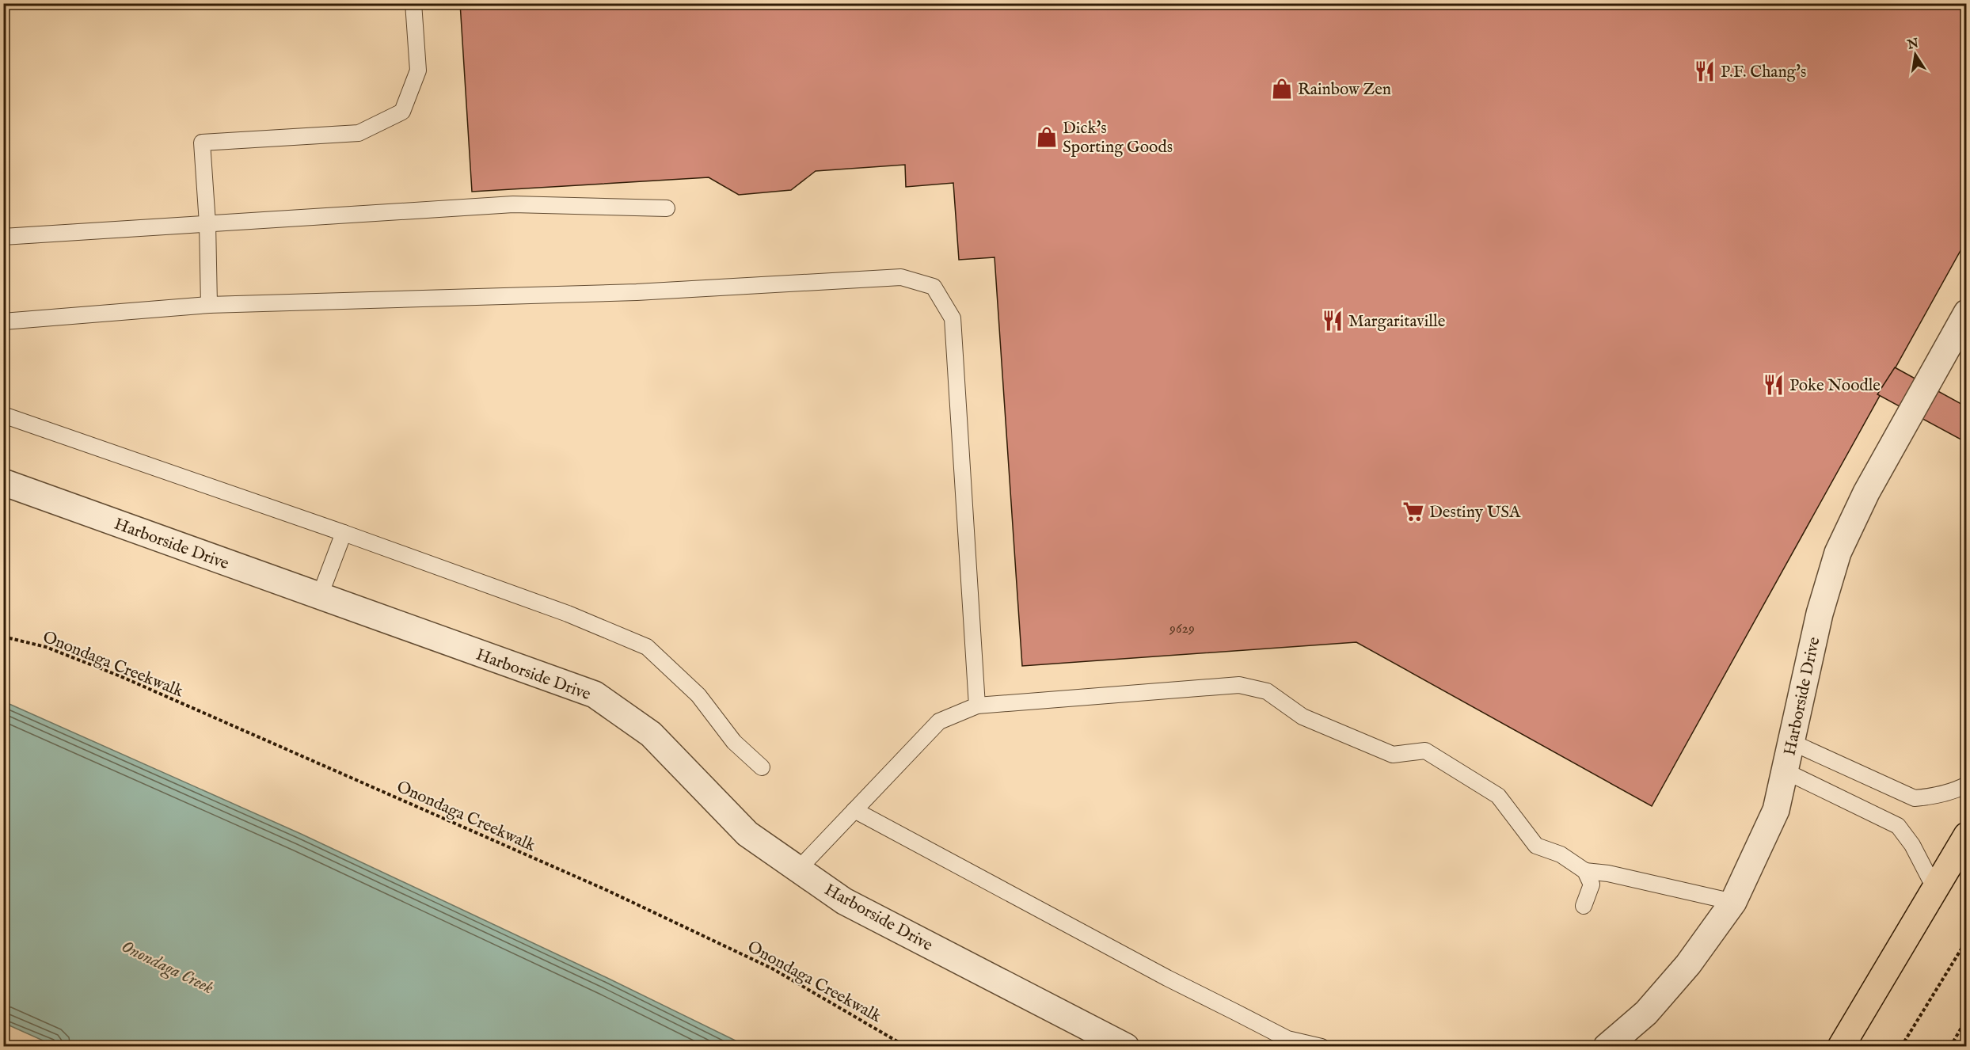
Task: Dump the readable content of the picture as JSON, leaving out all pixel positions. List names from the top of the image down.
{
  "streets": {
    "street": ["Harborside Drive"],
    "path": ["Onondaga Creekwalk"]
  },
  "water": ["Onondaga Creek"],
  "places": {
    "restaurant": ["P.F. Chang's", "Margaritaville", "Poke Noodle"],
    "shop": ["Rainbow Zen", "Dick's Sporting Goods"],
    "supermarket": ["Destiny USA"]
  },
  "house_numbers": ["9629"],
  "north": "top"
}
